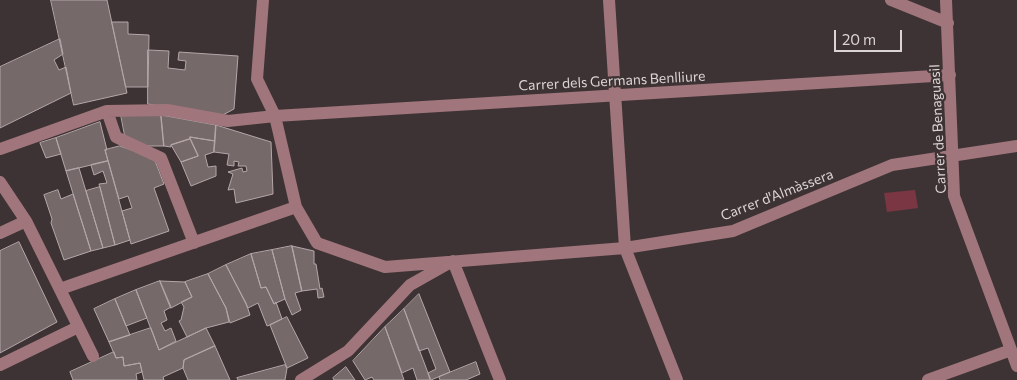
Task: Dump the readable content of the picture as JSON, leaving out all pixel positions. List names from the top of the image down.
{
  "streets": {
    "street": ["Carrer dels Germans Benlliure", "Carrer de Benaguasil", "Carrer d'Almàssera"]
  },
  "crossings": [
    ["Carrer dels Germans Benlliure", "Carrer de Benaguasil"],
    ["Carrer de Benaguasil", "Carrer d'Almàssera"]
  ],
  "scale_bar": "20 m"
}
